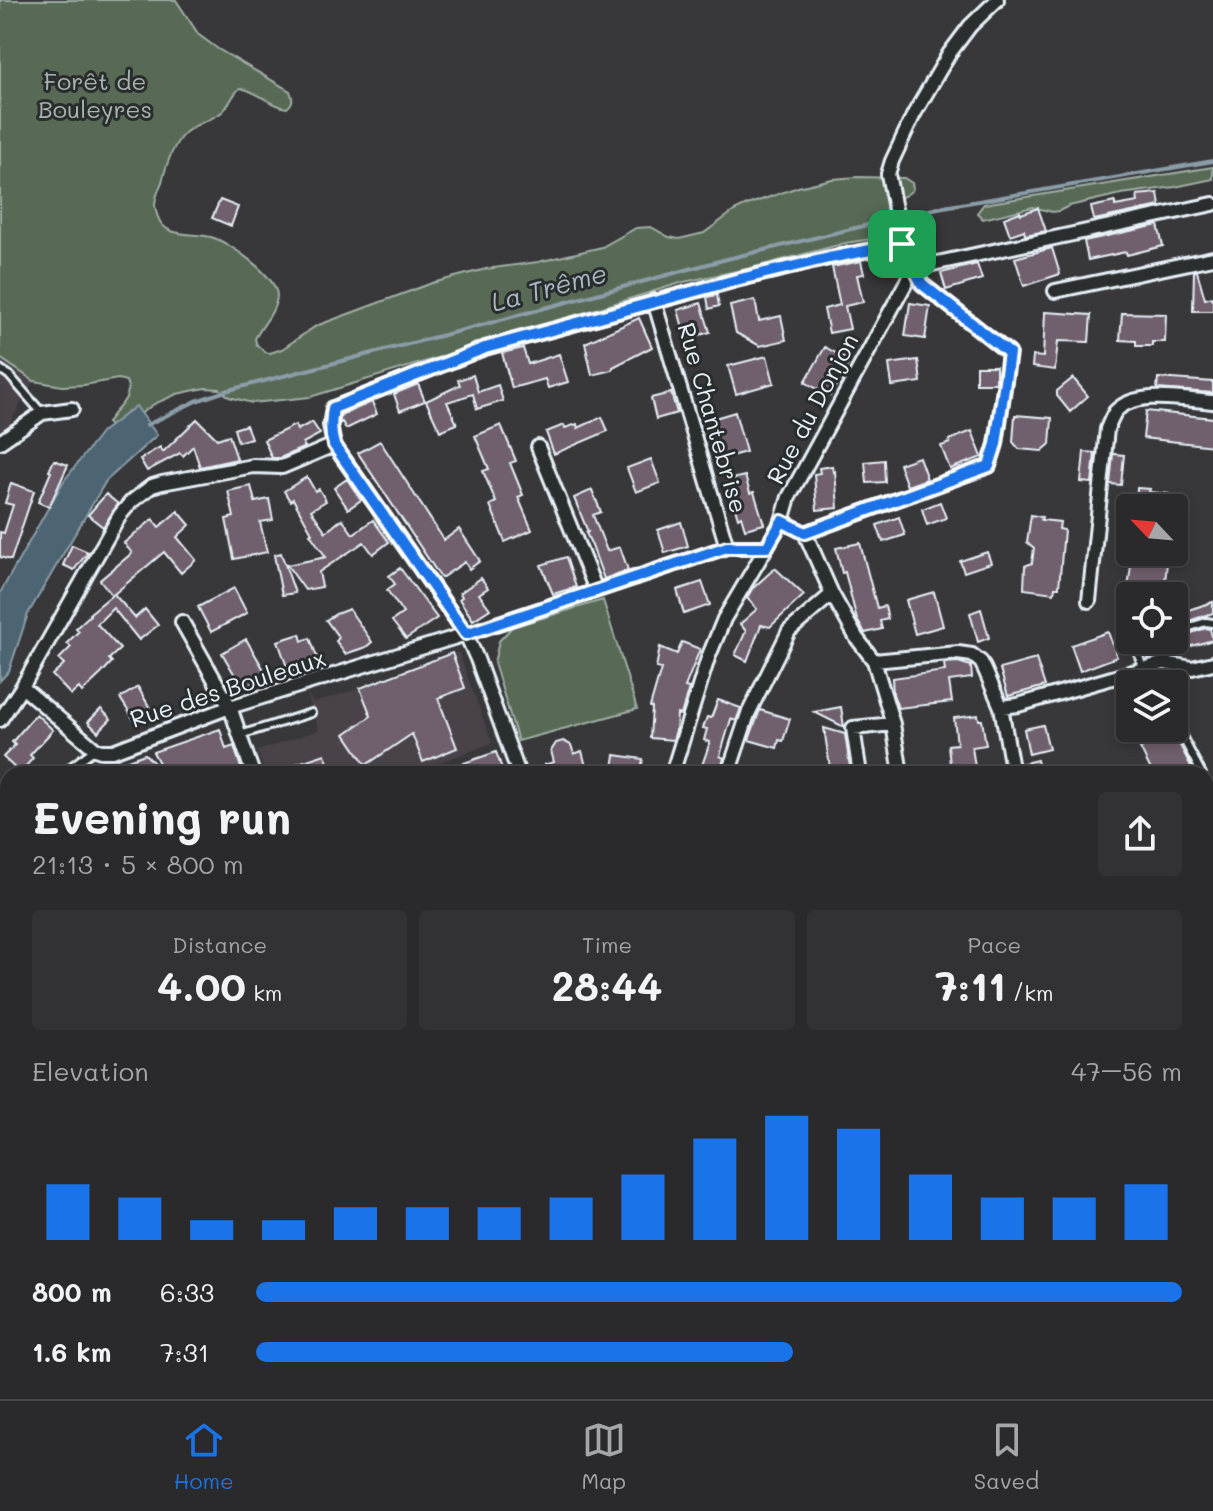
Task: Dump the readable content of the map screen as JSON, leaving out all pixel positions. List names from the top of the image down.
{
  "streets": {
    "street": ["Rue du Donjon", "Rue Chantebrise", "Rue des Bouleaux"]
  },
  "crossings": [
    ["Rue du Donjon", "Rue des Bouleaux"],
    ["Rue Chantebrise", "Rue des Bouleaux"]
  ],
  "water": ["La Trême"],
  "parks": ["Forêt de Bouleyres"],
  "north": "top left",
  "page": {
    "heading": ["Evening run", "21:13 · 5 × 800 m"],
    "stats": [
      ["Distance", "4.00 km"],
      ["Time", "28:44"],
      ["Pace", "7:11 /km"]
    ],
    "chart": ["Elevation", "47–56 m"],
    "list": [
      {
        "name": "800 m",
        "note": "6:33"
      },
      {
        "name": "1.6 km",
        "note": "7:31"
      }
    ],
    "tabs": ["Home", "Map", "Saved"]
  }
}
